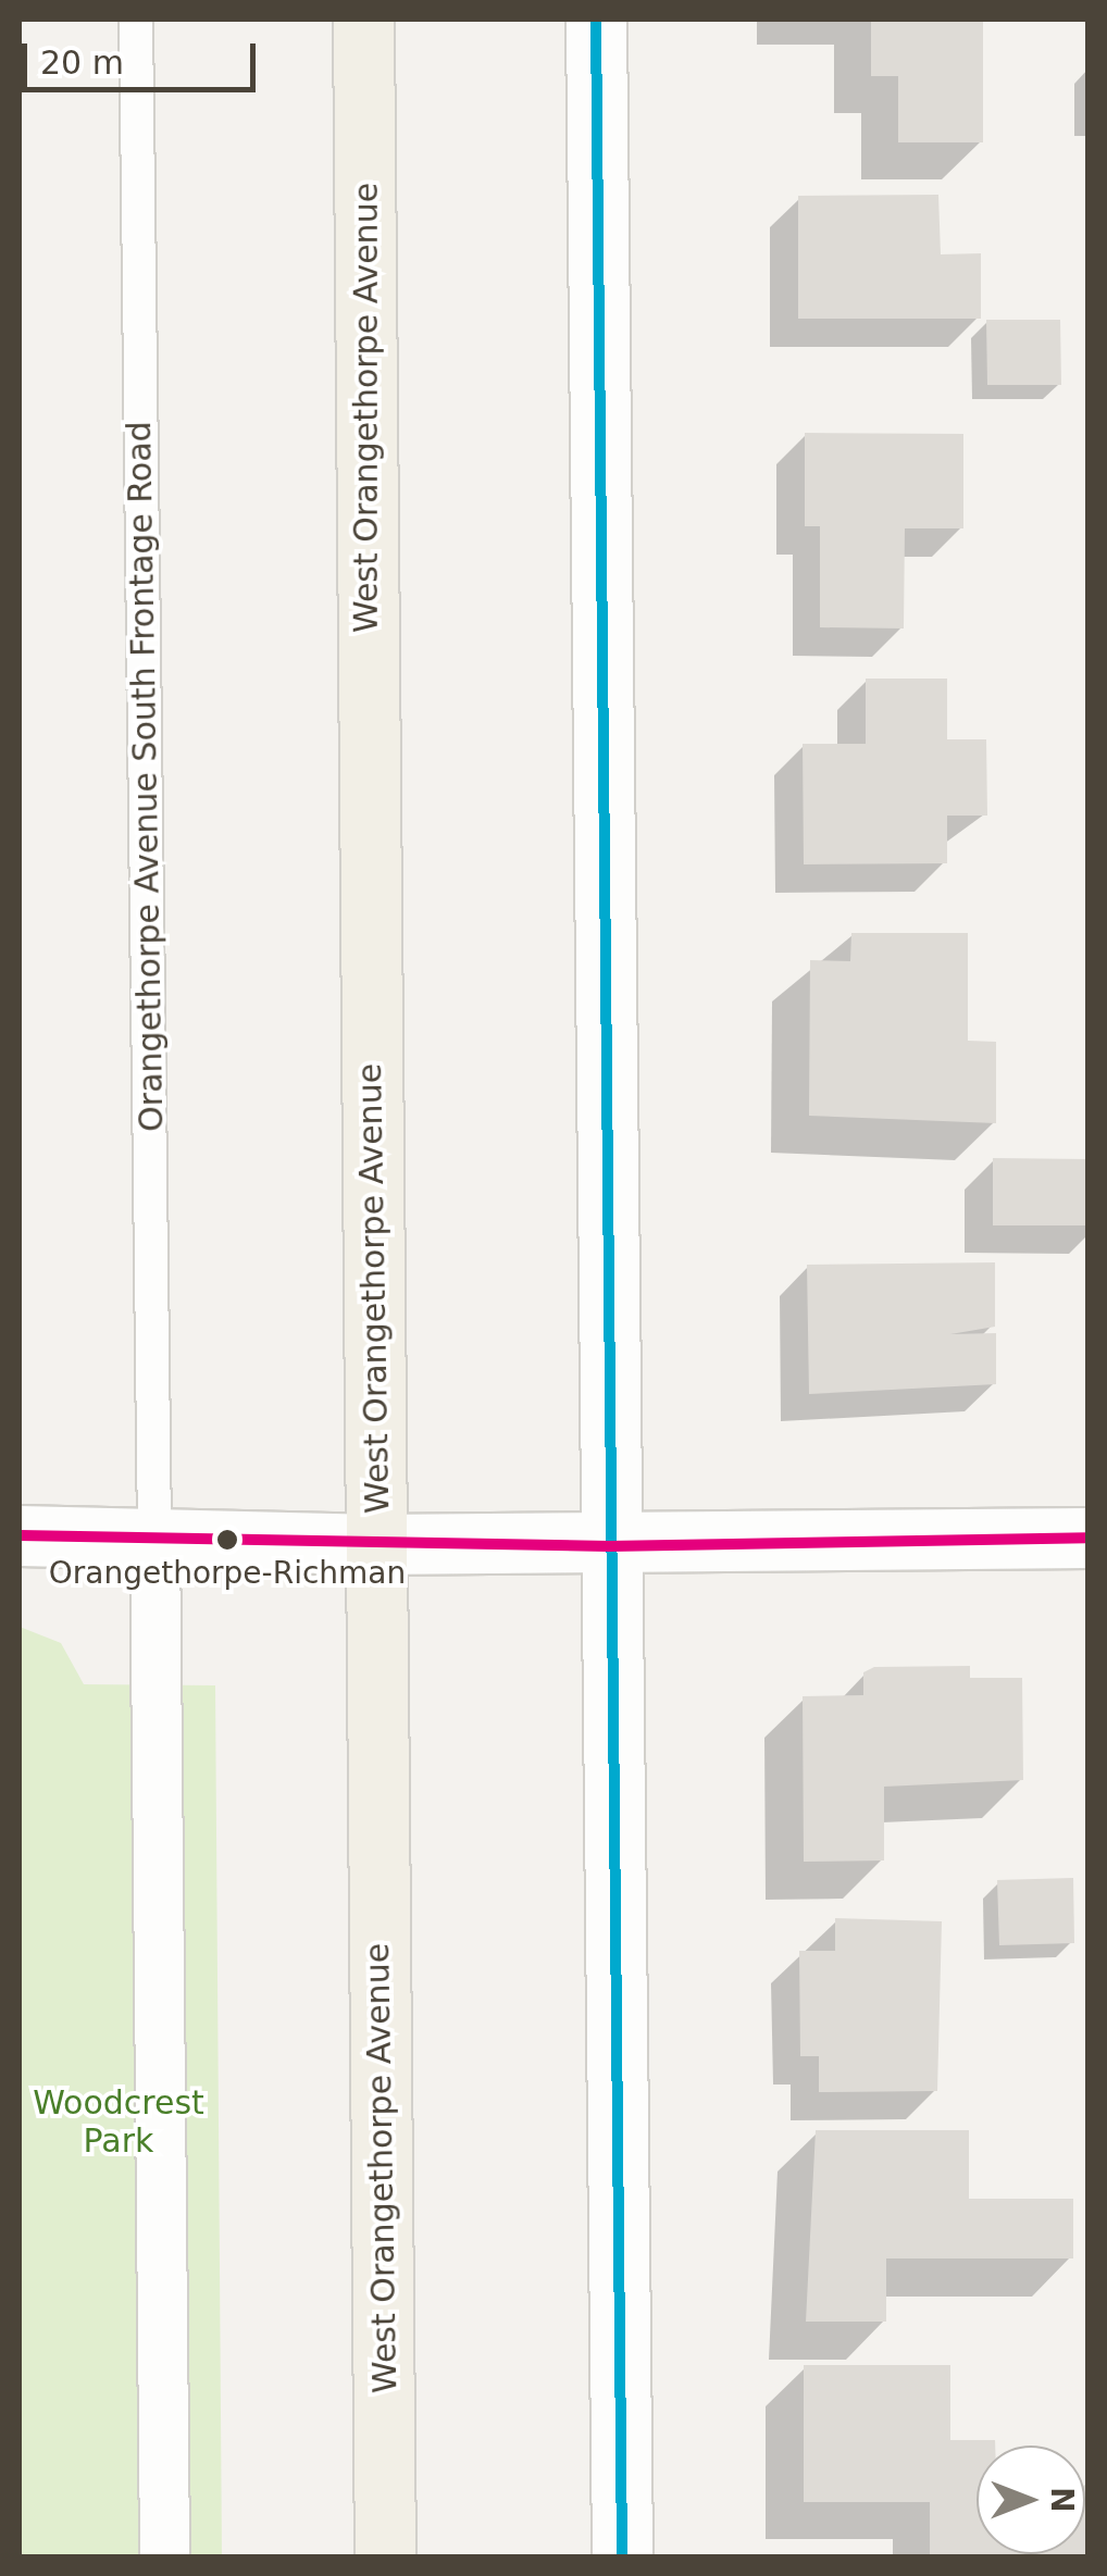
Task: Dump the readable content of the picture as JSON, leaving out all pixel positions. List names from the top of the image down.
{
  "streets": {
    "main road": ["West Orangethorpe Avenue"],
    "lane": ["Orangethorpe Avenue South Frontage Road"]
  },
  "parks": ["Woodcrest Park"],
  "places": ["Orangethorpe-Richman"],
  "scale_bar": "20 m",
  "north": "right"
}
